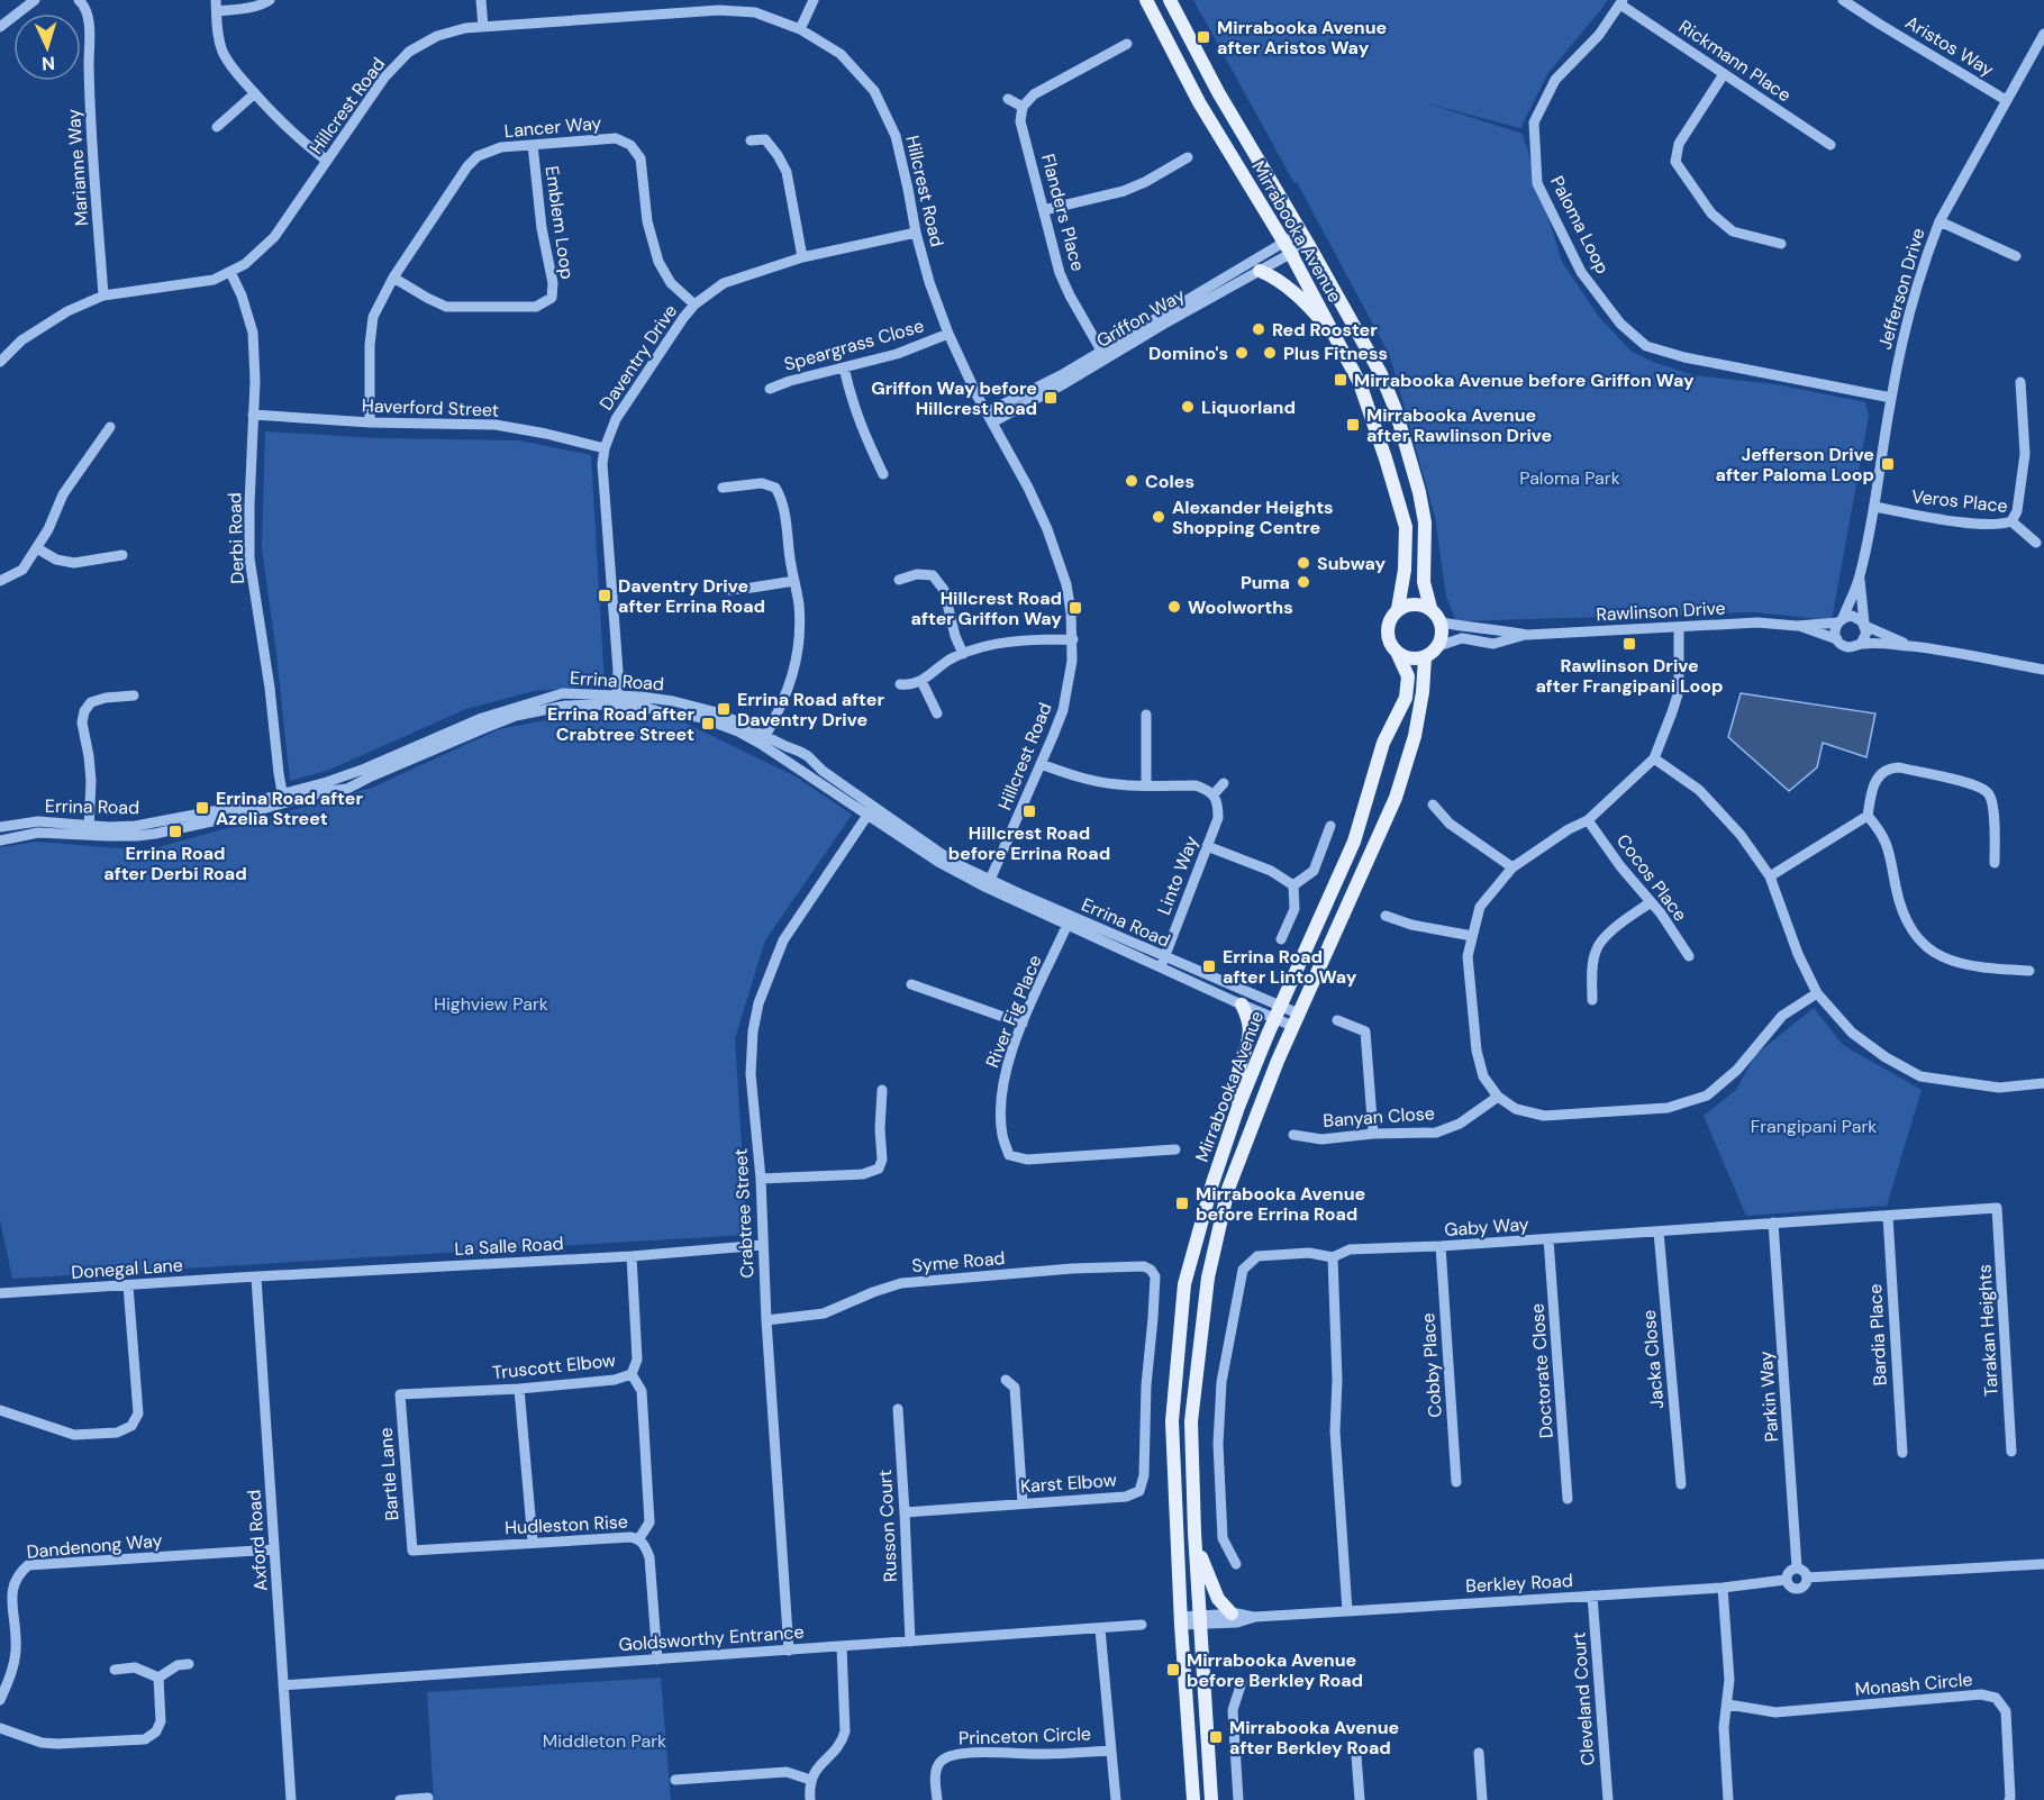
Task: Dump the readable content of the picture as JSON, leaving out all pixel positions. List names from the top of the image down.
{
  "streets": {
    "main road": ["Mirrabooka Avenue"],
    "street": [
      "Aristos Way",
      "Rickmann Place",
      "Hillcrest Road",
      "Lancer Way",
      "Marianne Way",
      "Flanders Place",
      "Emblem Loop",
      "Paloma Loop",
      "Jefferson Drive",
      "Griffon Way",
      "Speargrass Close",
      "Daventry Drive",
      "Haverford Street",
      "Veros Place",
      "Derbi Road",
      "Rawlinson Drive",
      "Errina Road",
      "Linto Way",
      "Cocos Place",
      "River Fig Place",
      "Banyan Close",
      "Crabtree Street",
      "Gaby Way",
      "La Salle Road",
      "Syme Road",
      "Donegal Lane",
      "Tarakan Heights",
      "Bardia Place",
      "Jacka Close",
      "Cobby Place",
      "Truscott Elbow",
      "Doctorate Close",
      "Parkin Way",
      "Bartle Lane",
      "Karst Elbow",
      "Hudleston Rise",
      "Russon Court",
      "Axford Road",
      "Dandenong Way",
      "Berkley Road",
      "Goldsworthy Entrance",
      "Monash Circle",
      "Cleveland Court",
      "Princeton Circle"
    ]
  },
  "crossings": [
    ["Aristos Way", "Jefferson Drive"],
    ["Rickmann Place", "Paloma Loop"],
    ["Hillcrest Road", "Marianne Way"],
    ["Hillcrest Road", "Griffon Way"],
    ["Hillcrest Road", "Speargrass Close"],
    ["Hillcrest Road", "Daventry Drive"],
    ["Hillcrest Road", "Derbi Road"],
    ["Hillcrest Road", "Errina Road"],
    ["Lancer Way", "Emblem Loop"],
    ["Lancer Way", "Daventry Drive"],
    ["Lancer Way", "Haverford Street"],
    ["Flanders Place", "Griffon Way"],
    ["Paloma Loop", "Jefferson Drive"],
    ["Mirrabooka Avenue", "Griffon Way"],
    ["Mirrabooka Avenue", "Rawlinson Drive"],
    ["Mirrabooka Avenue", "Errina Road"],
    ["Mirrabooka Avenue", "Berkley Road"],
    ["Jefferson Drive", "Veros Place"],
    ["Jefferson Drive", "Rawlinson Drive"],
    ["Daventry Drive", "Haverford Street"],
    ["Daventry Drive", "Errina Road"],
    ["Haverford Street", "Derbi Road"],
    ["Derbi Road", "Errina Road"],
    ["Errina Road", "Linto Way"],
    ["Errina Road", "River Fig Place"],
    ["Errina Road", "Crabtree Street"],
    ["Crabtree Street", "La Salle Road"],
    ["Crabtree Street", "Syme Road"],
    ["Crabtree Street", "Goldsworthy Entrance"],
    ["Gaby Way", "Tarakan Heights"],
    ["Gaby Way", "Bardia Place"],
    ["Gaby Way", "Jacka Close"],
    ["Gaby Way", "Cobby Place"],
    ["Gaby Way", "Doctorate Close"],
    ["Gaby Way", "Parkin Way"],
    ["La Salle Road", "Donegal Lane"],
    ["La Salle Road", "Truscott Elbow"],
    ["La Salle Road", "Axford Road"],
    ["Syme Road", "Karst Elbow"],
    ["Donegal Lane", "Axford Road"],
    ["Truscott Elbow", "Bartle Lane"],
    ["Parkin Way", "Berkley Road"],
    ["Bartle Lane", "Hudleston Rise"],
    ["Karst Elbow", "Russon Court"],
    ["Hudleston Rise", "Goldsworthy Entrance"],
    ["Russon Court", "Goldsworthy Entrance"],
    ["Axford Road", "Dandenong Way"],
    ["Axford Road", "Goldsworthy Entrance"],
    ["Berkley Road", "Cleveland Court"],
    ["Goldsworthy Entrance", "Princeton Circle"]
  ],
  "parks": [
    "Paloma Park",
    "Highview Park",
    "Frangipani Park",
    "Middleton Park"
  ],
  "places": {
    "transit": [
      "Mirrabooka Avenue after Aristos Way",
      "Mirrabooka Avenue before Griffon Way",
      "Griffon Way before Hillcrest Road",
      "Mirrabooka Avenue after Rawlinson Drive",
      "Jefferson Drive after Paloma Loop",
      "Daventry Drive after Errina Road",
      "Hillcrest Road after Griffon Way",
      "Rawlinson Drive after Frangipani Loop",
      "Errina Road after Daventry Drive",
      "Errina Road after Crabtree Street",
      "Errina Road after Azelia Street",
      "Hillcrest Road before Errina Road",
      "Errina Road after Derbi Road",
      "Errina Road after Linto Way",
      "Mirrabooka Avenue before Errina Road",
      "Mirrabooka Avenue before Berkley Road",
      "Mirrabooka Avenue after Berkley Road"
    ],
    "other": [
      "Red Rooster",
      "Domino's",
      "Plus Fitness",
      "Liquorland",
      "Coles",
      "Alexander Heights Shopping Centre",
      "Subway",
      "Puma",
      "Woolworths"
    ]
  },
  "north": "bottom"
}
